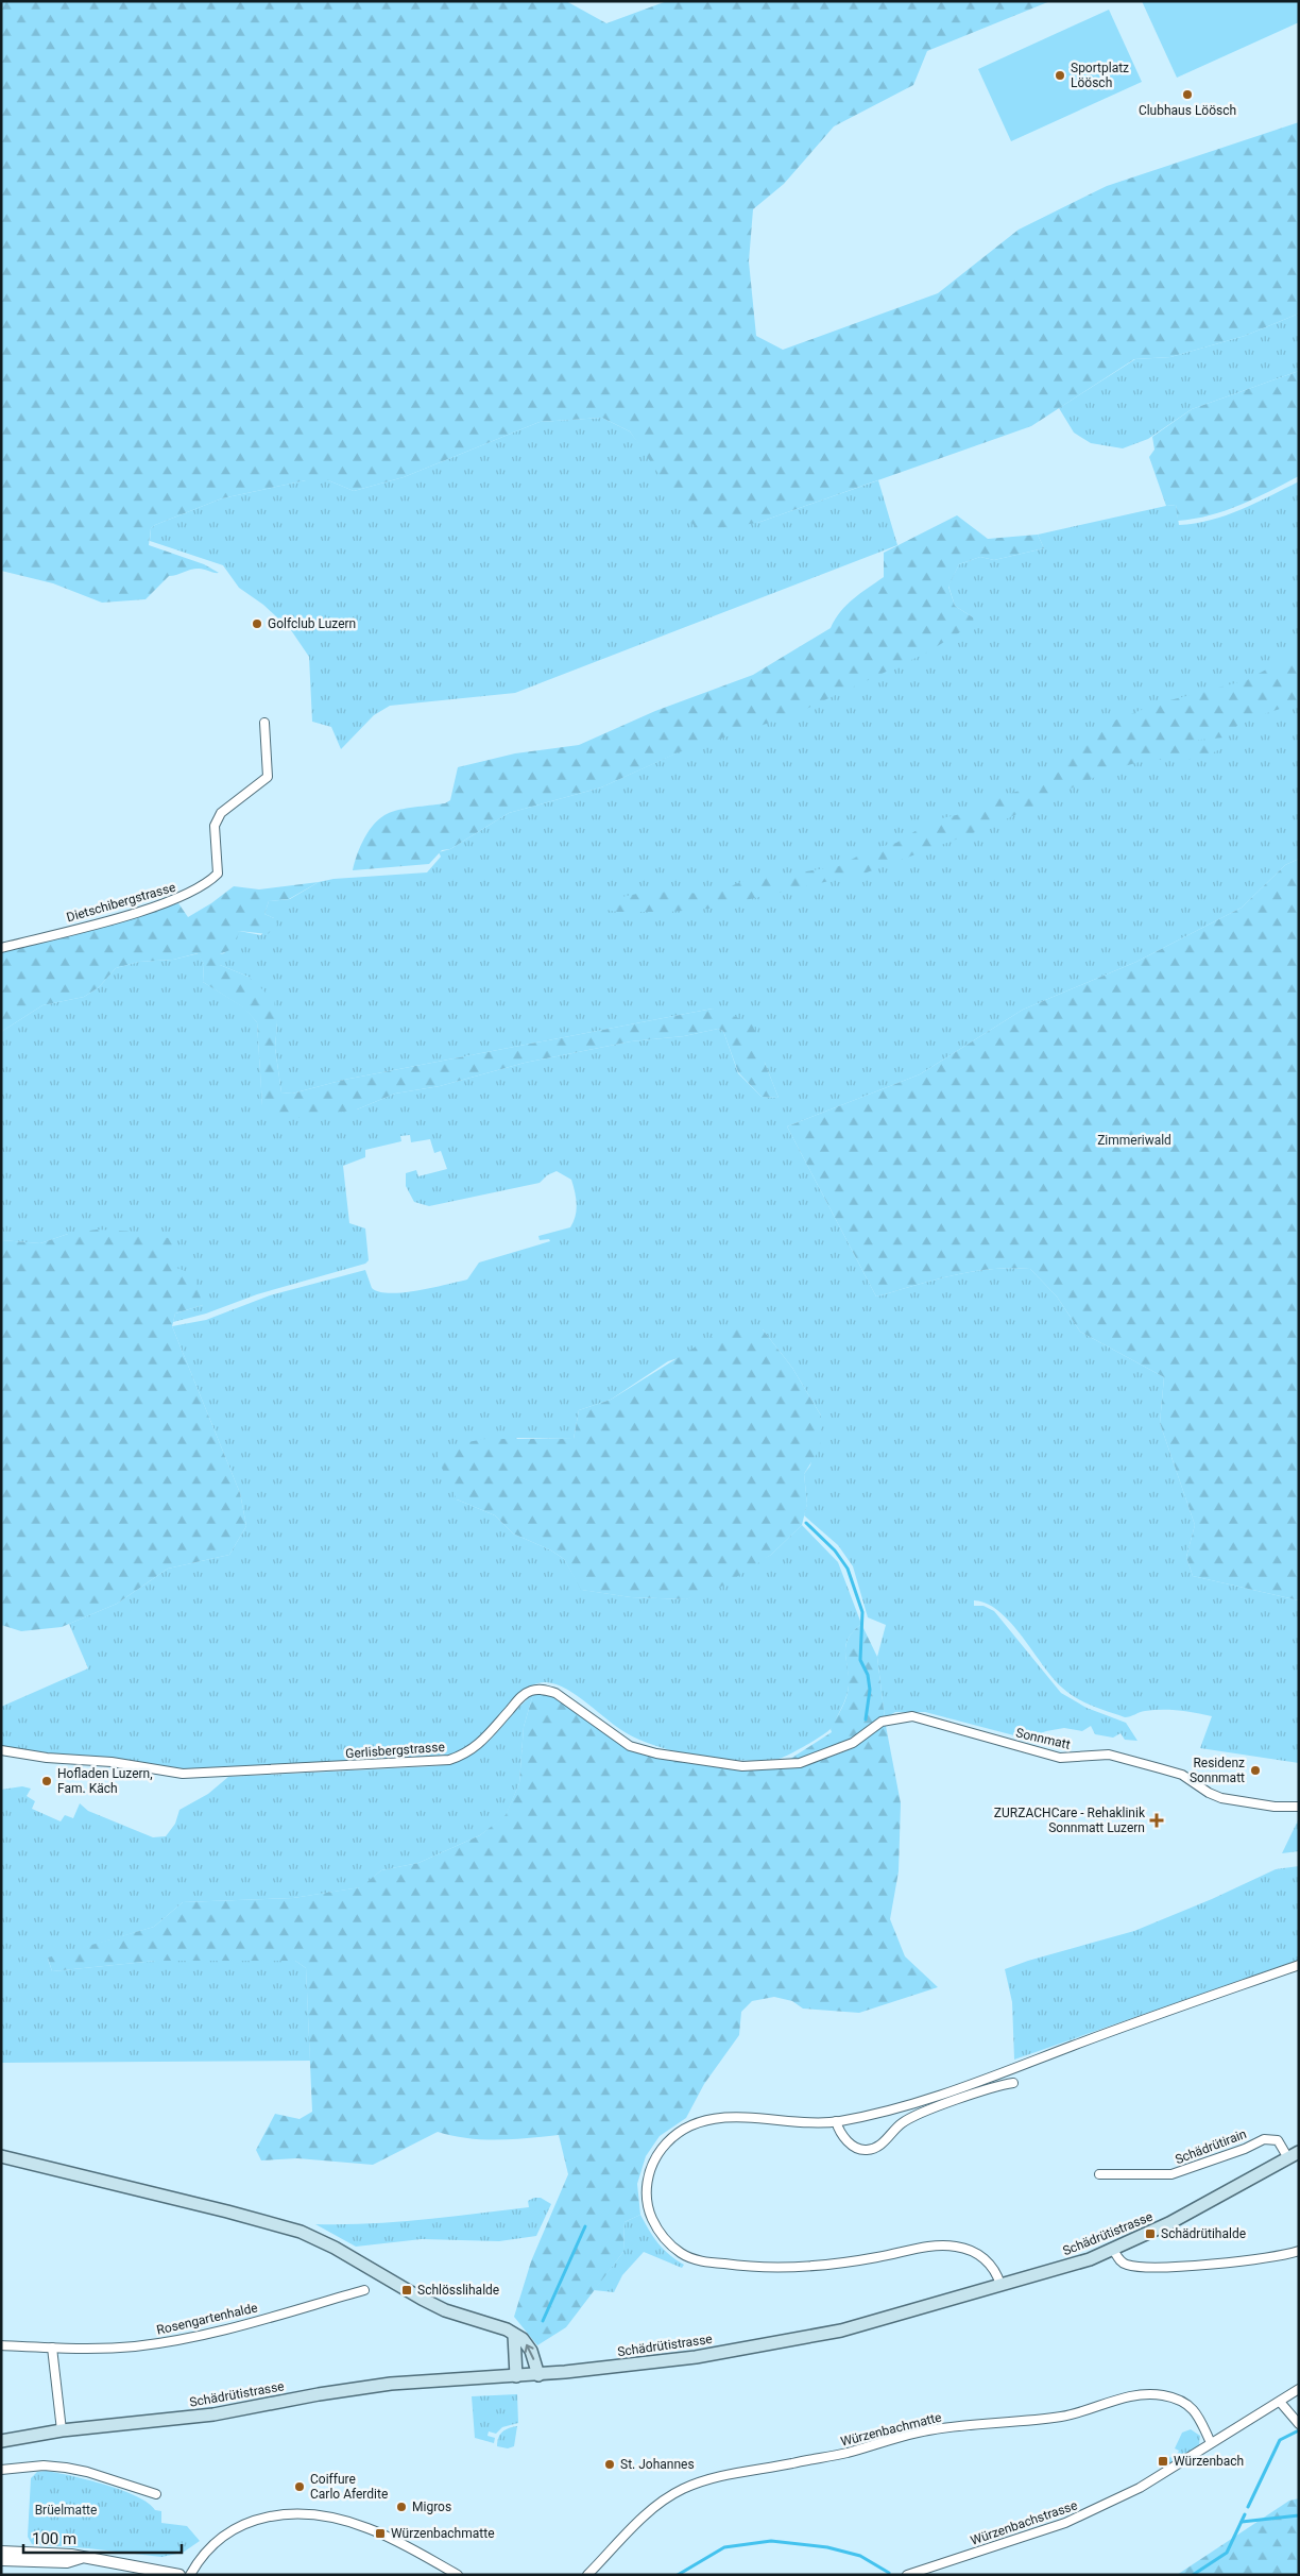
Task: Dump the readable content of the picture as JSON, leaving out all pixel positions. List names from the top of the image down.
{
  "streets": {
    "main road": ["Schädrütistrasse"],
    "street": [
      "Dietschibergstrasse",
      "Sonnmatt",
      "Gerlisbergstrasse",
      "Schädrütirain",
      "Rosengartenhalde",
      "Würzenbachmatte",
      "Würzenbachstrasse"
    ]
  },
  "crossings": [
    ["Sonnmatt", "Gerlisbergstrasse"],
    ["Schädrütirain", "Schädrütistrasse"],
    ["Würzenbachmatte", "Würzenbachstrasse"]
  ],
  "parks": ["Zimmeriwald", "Brüelmatte"],
  "places": {
    "other": [
      "Sportplatz Löösch",
      "Clubhaus Löösch",
      "Golfclub Luzern",
      "Residenz Sonnmatt",
      "Hofladen Luzern, Fam. Käch",
      "St. Johannes",
      "Coiffure Carlo Aferdite",
      "Migros"
    ],
    "health": ["ZURZACHCare - Rehaklinik Sonnmatt Luzern"],
    "transit": [
      "Schädrütihalde",
      "Schlösslihalde",
      "Würzenbach",
      "Würzenbachmatte"
    ]
  },
  "scale_bar": "100 m"
}
